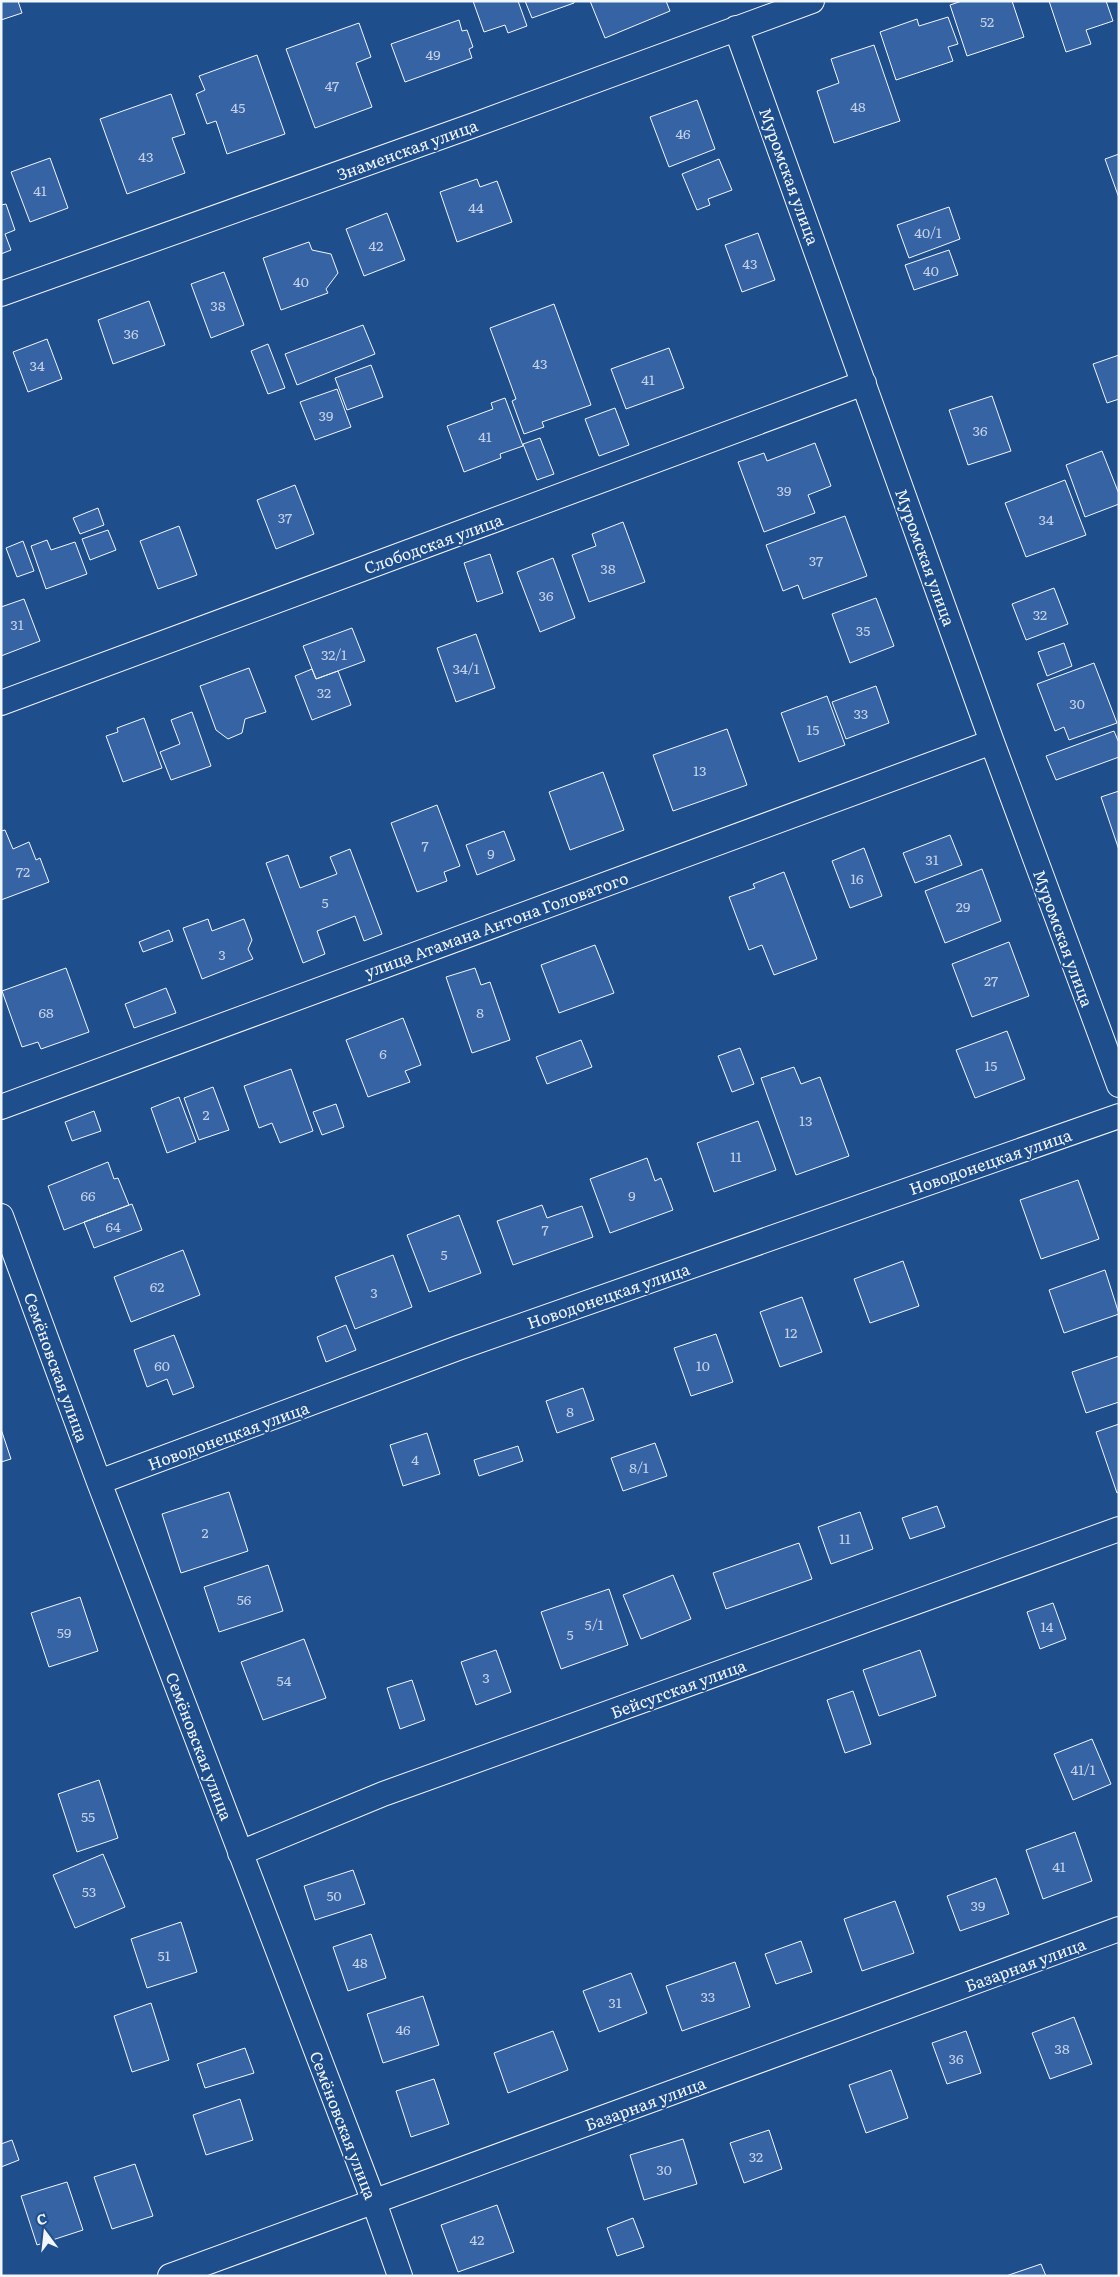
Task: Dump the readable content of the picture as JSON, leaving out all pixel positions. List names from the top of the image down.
{
  "streets": {
    "street": [
      "Знаменская улица",
      "Муромская улица",
      "Слободская улица",
      "улица Атамана Антона Головатого",
      "Новодонецкая улица",
      "Семёновская улица",
      "Бейсугская улица",
      "Базарная улица"
    ]
  },
  "crossings": [
    ["Знаменская улица", "Муромская улица"],
    ["Муромская улица", "Слободская улица"],
    ["Муромская улица", "улица Атамана Антона Головатого"],
    ["Новодонецкая улица", "Семёновская улица"],
    ["Семёновская улица", "Бейсугская улица"],
    ["Семёновская улица", "Базарная улица"]
  ],
  "house_numbers": [
    "52",
    "49",
    "47",
    "48",
    "45",
    "46",
    "43",
    "41",
    "44",
    "40/1",
    "42",
    "43",
    "40",
    "40",
    "38",
    "36",
    "43",
    "34",
    "41",
    "39",
    "36",
    "41",
    "39",
    "37",
    "34",
    "37",
    "38",
    "36",
    "32",
    "31",
    "35",
    "32/1",
    "34/1",
    "32",
    "30",
    "33",
    "15",
    "13",
    "7",
    "9",
    "31",
    "72",
    "16",
    "5",
    "29",
    "3",
    "27",
    "68",
    "8",
    "6",
    "15",
    "2",
    "13",
    "11",
    "66",
    "9",
    "64",
    "7",
    "5",
    "62",
    "3",
    "12",
    "60",
    "10",
    "8",
    "4",
    "8/1",
    "2",
    "11",
    "56",
    "5/1",
    "14",
    "59",
    "5",
    "3",
    "54",
    "41/1",
    "55",
    "41",
    "53",
    "50",
    "39",
    "51",
    "48",
    "33",
    "31",
    "46",
    "38",
    "36",
    "32",
    "30",
    "42"
  ],
  "north": "top"
}
